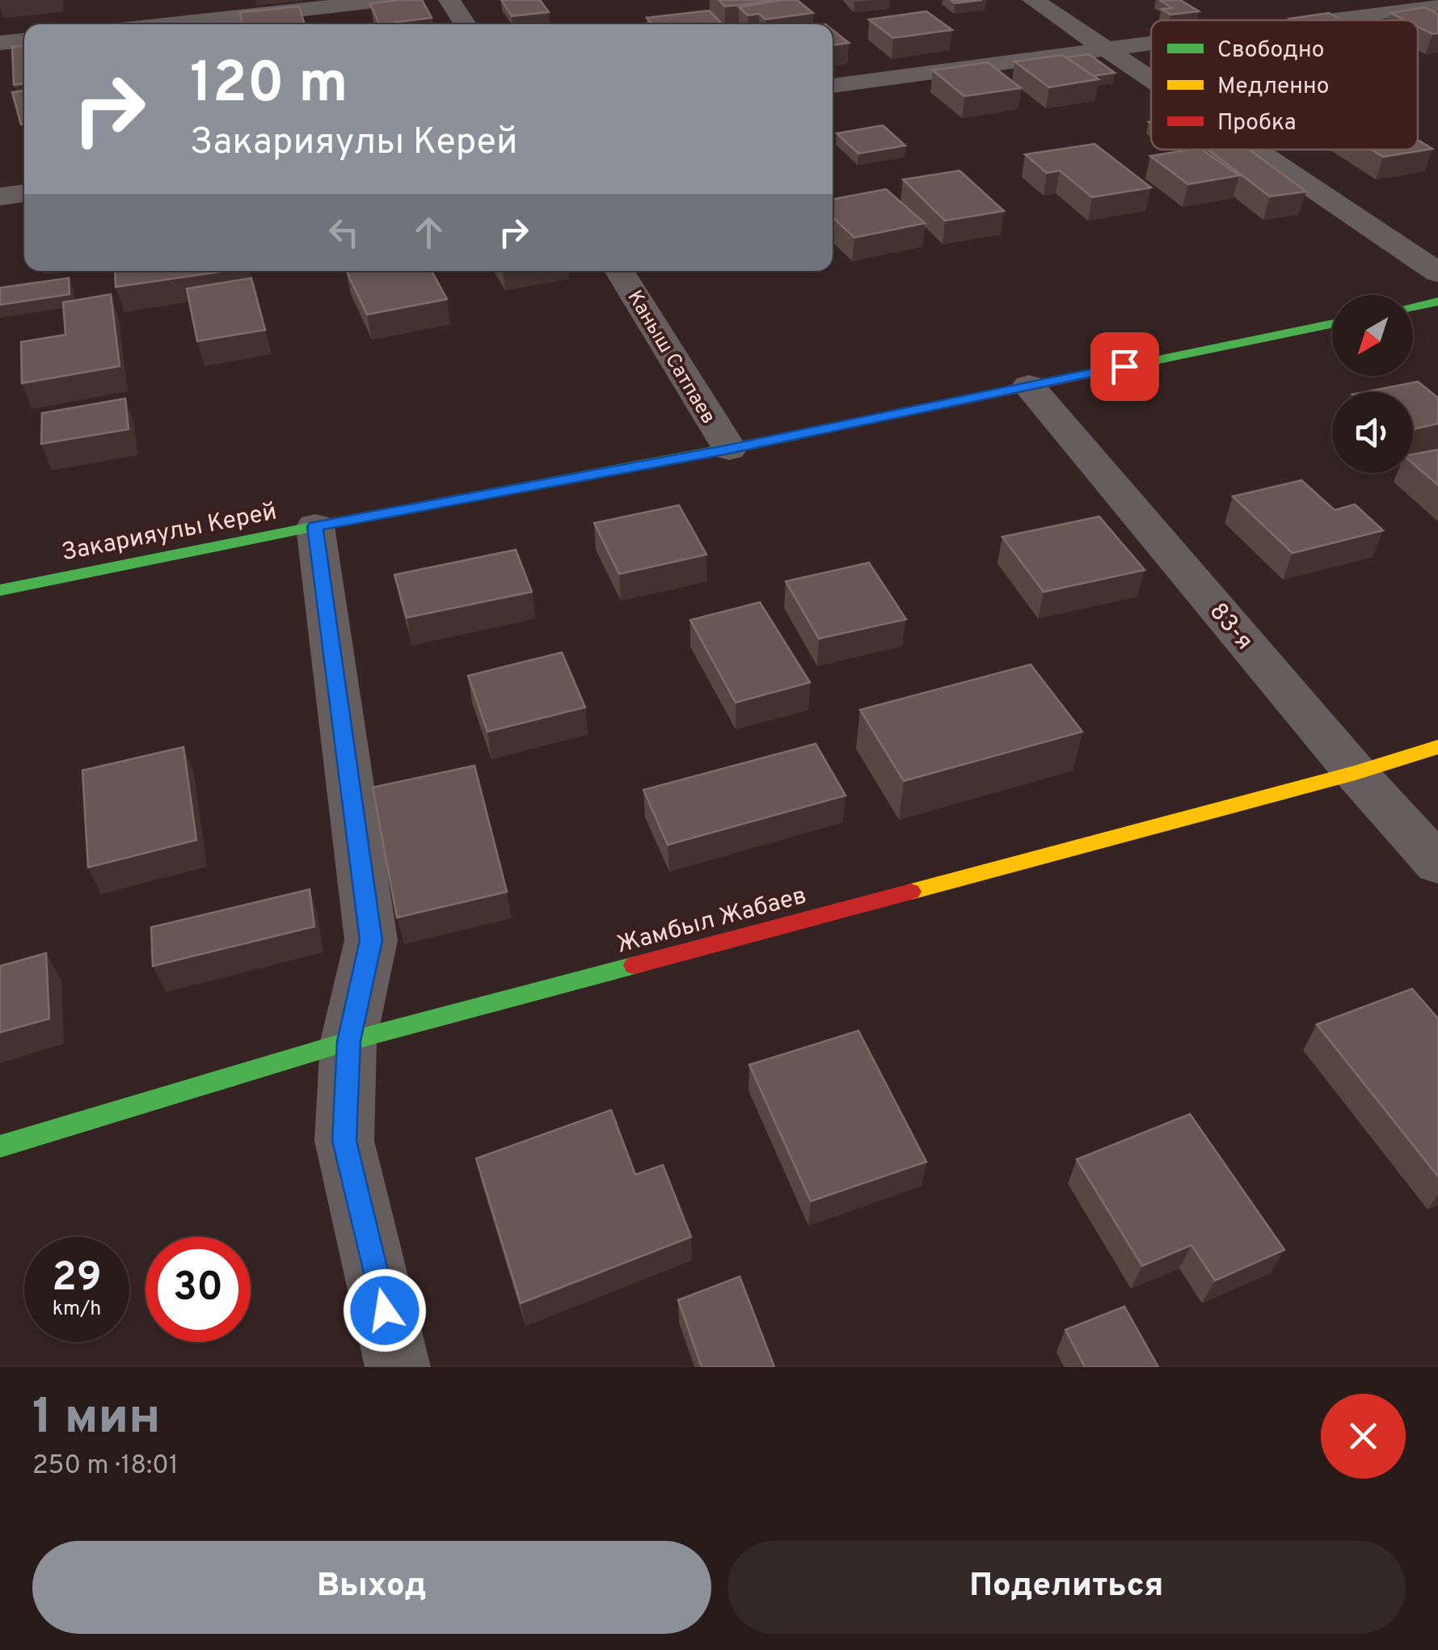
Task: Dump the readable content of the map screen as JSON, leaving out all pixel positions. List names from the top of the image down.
{
  "streets": {
    "main road": ["Закарияулы Керей", "Жамбыл Жабаев"],
    "street": ["Каныш Сатпаев", "83-я"]
  },
  "crossings": [
    ["Каныш Сатпаев", "Закарияулы Керей"],
    ["Закарияулы Керей", "83-я"],
    ["83-я", "Жамбыл Жабаев"]
  ],
  "legend": ["Свободно", "Медленно", "Пробка"],
  "north": "bottom left",
  "page": {
    "turn": ["120 m", "Закарияулы Керей"],
    "speed": "29 km/h",
    "limit": "30",
    "heading": ["1 мин", "250 m · 18:01"],
    "buttons": ["Выход", "Поделиться"]
  }
}
